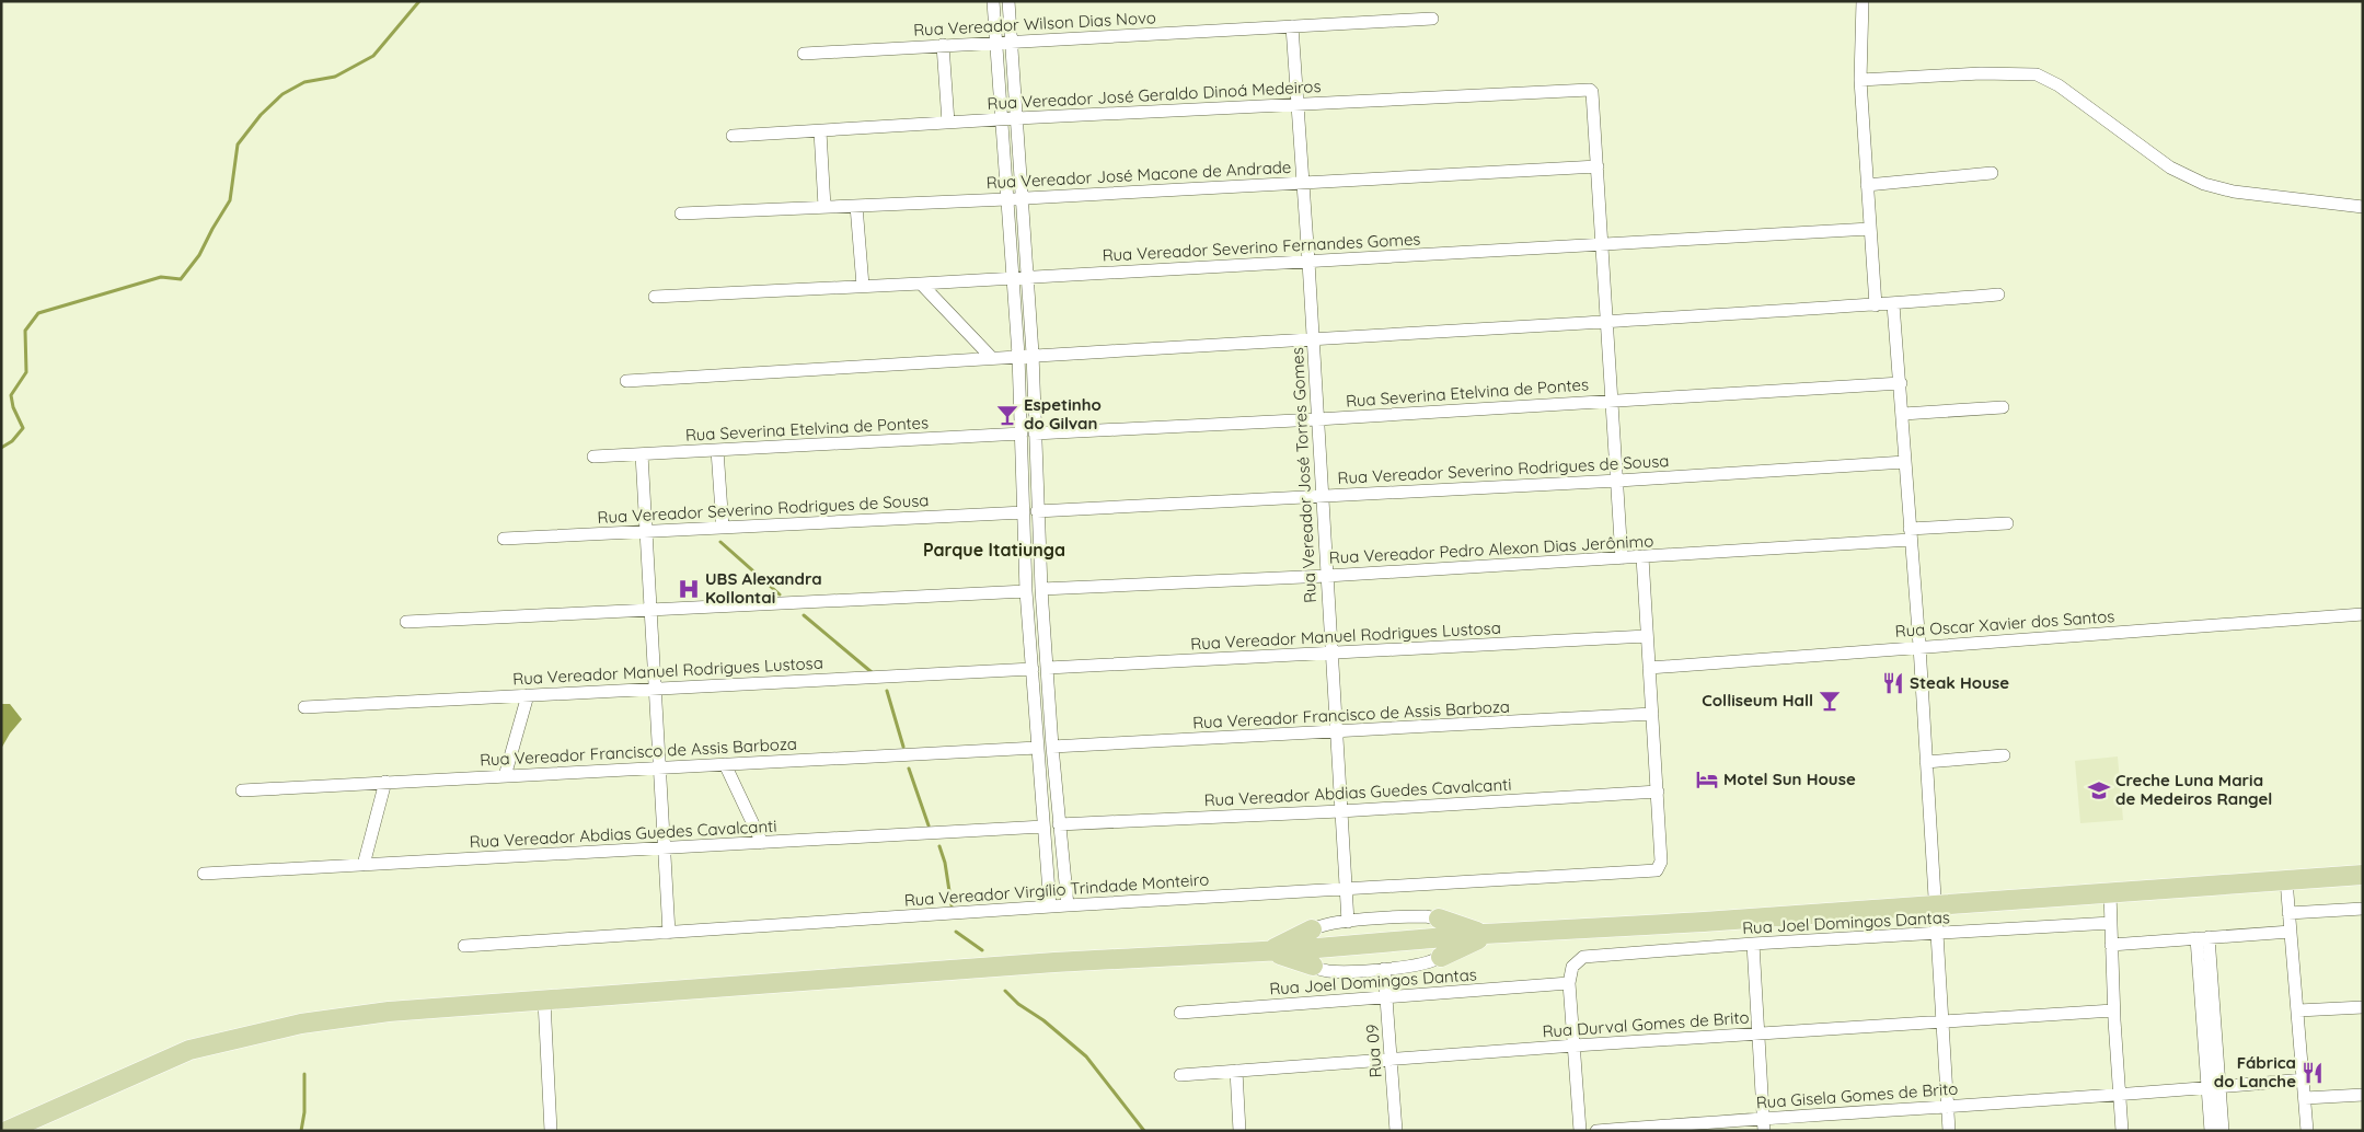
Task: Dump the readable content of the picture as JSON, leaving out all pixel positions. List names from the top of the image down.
{
  "streets": {
    "street": [
      "Rua Vereador Wilson Dias Novo",
      "Rua Vereador José Geraldo Dinoá Medeiros",
      "Rua Vereador José Macone de Andrade",
      "Rua Vereador Severino Fernandes Gomes",
      "Rua Severina Etelvina de Pontes",
      "Rua Vereador Severino Rodrigues de Sousa",
      "Rua Vereador José Torres Gomes",
      "Rua Vereador Pedro Alexon Dias Jerônimo",
      "Rua Oscar Xavier dos Santos",
      "Rua Vereador Manuel Rodrigues Lustosa",
      "Rua Vereador Francisco de Assis Barboza",
      "Rua Vereador Abdias Guedes Cavalcanti",
      "Rua Vereador Virgílio Trindade Monteiro",
      "Rua Joel Domingos Dantas",
      "Rua Durval Gomes de Brito",
      "Rua 09",
      "Rua Gisela Gomes de Brito"
    ]
  },
  "crossings": [
    ["Rua Vereador Wilson Dias Novo", "Rua Vereador José Torres Gomes"],
    ["Rua Vereador José Geraldo Dinoá Medeiros", "Rua Vereador José Macone de Andrade"],
    ["Rua Vereador José Geraldo Dinoá Medeiros", "Rua Vereador José Torres Gomes"],
    ["Rua Vereador José Macone de Andrade", "Rua Vereador José Torres Gomes"],
    ["Rua Vereador Severino Fernandes Gomes", "Rua Vereador José Torres Gomes"],
    ["Rua Severina Etelvina de Pontes", "Rua Vereador José Torres Gomes"],
    ["Rua Vereador Severino Rodrigues de Sousa", "Rua Vereador José Torres Gomes"],
    ["Rua Vereador José Torres Gomes", "Rua Vereador Pedro Alexon Dias Jerônimo"],
    ["Rua Vereador José Torres Gomes", "Rua Vereador Manuel Rodrigues Lustosa"],
    ["Rua Vereador José Torres Gomes", "Rua Vereador Francisco de Assis Barboza"],
    ["Rua Vereador José Torres Gomes", "Rua Vereador Abdias Guedes Cavalcanti"],
    ["Rua Vereador José Torres Gomes", "Rua Vereador Virgílio Trindade Monteiro"],
    ["Rua Vereador Abdias Guedes Cavalcanti", "Rua Vereador Virgílio Trindade Monteiro"],
    ["Rua Joel Domingos Dantas", "Rua 09"],
    ["Rua Durval Gomes de Brito", "Rua 09"]
  ],
  "districts": ["Parque Itatiunga"],
  "places": {
    "bar": ["Espetinho do Gilvan", "Colliseum Hall"],
    "hospital": ["UBS Alexandra Kollontai"],
    "restaurant": ["Steak House", "Fábrica do Lanche"],
    "hotel": ["Motel Sun House"],
    "school or university": ["Creche Luna Maria de Medeiros Rangel"]
  }
}
